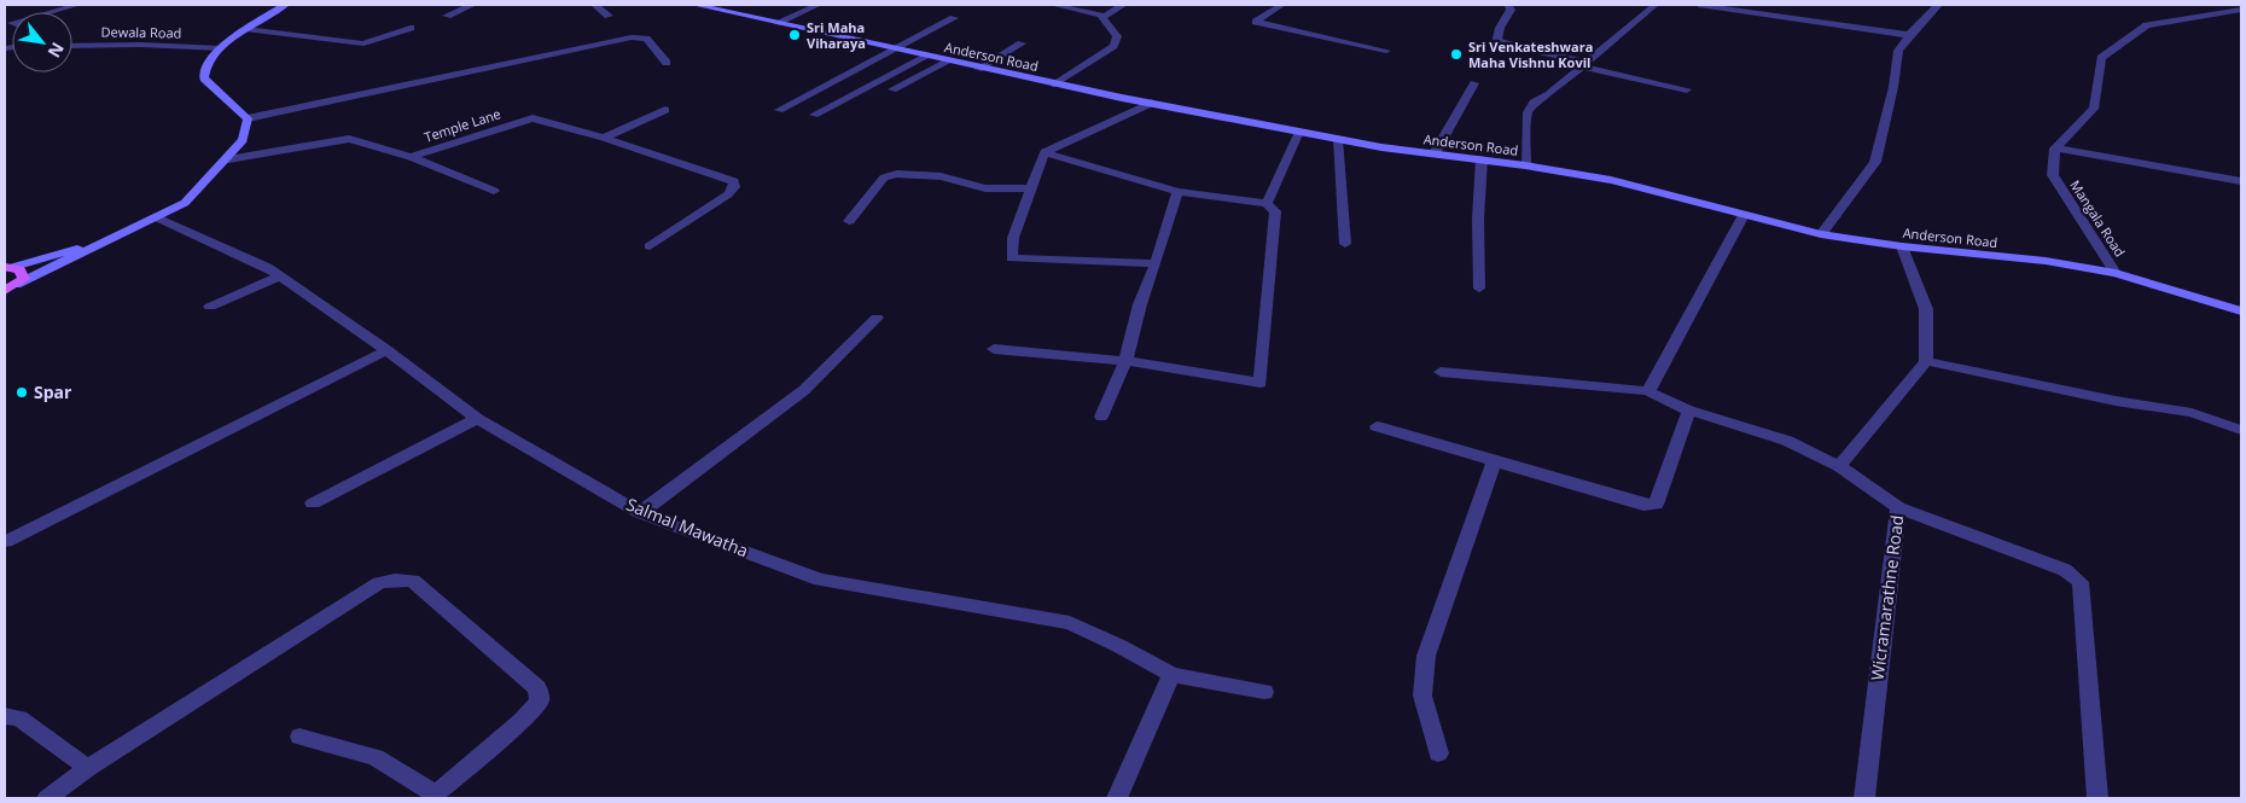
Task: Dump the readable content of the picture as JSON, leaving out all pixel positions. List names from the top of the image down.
{
  "streets": {
    "main road": ["Anderson Road"],
    "street": [
      "Dewala Road",
      "Temple Lane",
      "Mangala Road",
      "Salmal Mawatha",
      "Wicramarathne Road"
    ]
  },
  "crossings": [
    ["Anderson Road", "Mangala Road"]
  ],
  "places": ["Sri Maha Viharaya", "Sri Venkateshwara Maha Vishnu Kovil", "Spar"],
  "north": "bottom right"
}
